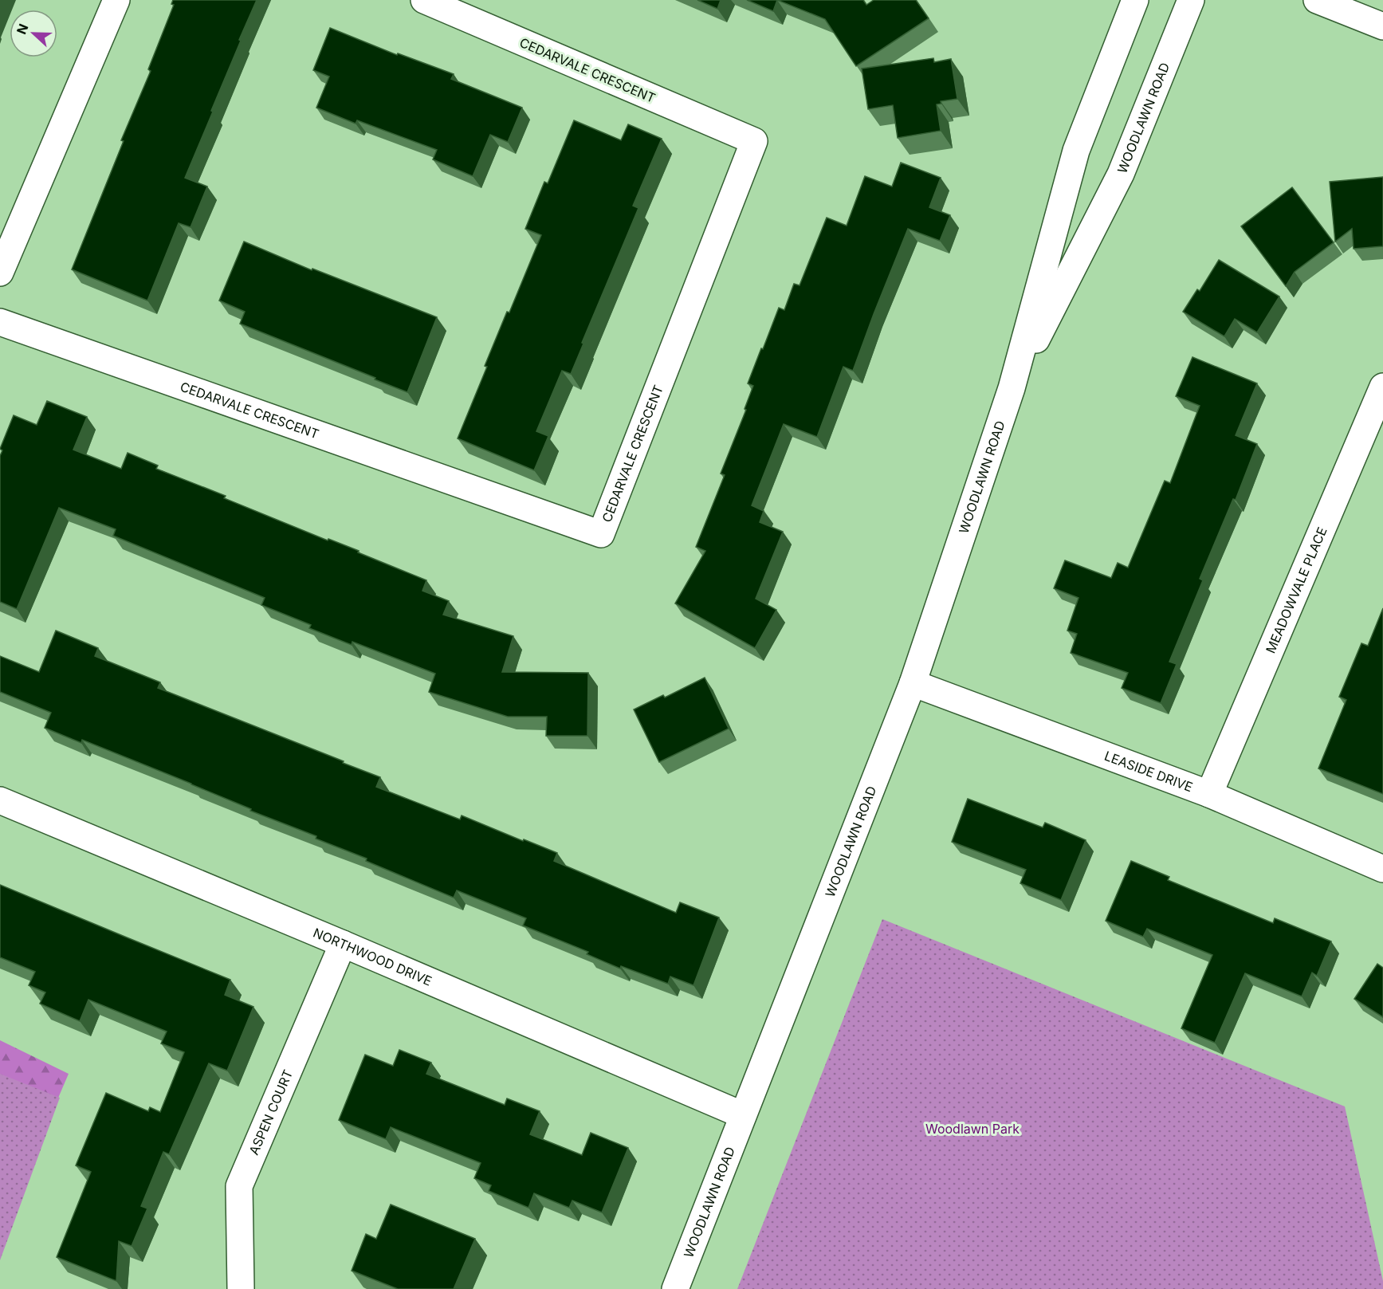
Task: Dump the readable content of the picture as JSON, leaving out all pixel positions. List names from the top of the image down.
{
  "streets": {
    "street": [
      "CEDARVALE CRESCENT",
      "WOODLAWN ROAD",
      "MEADOWVALE PLACE",
      "LEASIDE DRIVE",
      "NORTHWOOD DRIVE",
      "ASPEN COURT"
    ]
  },
  "crossings": [
    ["WOODLAWN ROAD", "LEASIDE DRIVE"],
    ["WOODLAWN ROAD", "NORTHWOOD DRIVE"],
    ["MEADOWVALE PLACE", "LEASIDE DRIVE"],
    ["NORTHWOOD DRIVE", "ASPEN COURT"]
  ],
  "parks": ["Woodlawn Park"],
  "north": "left"
}
